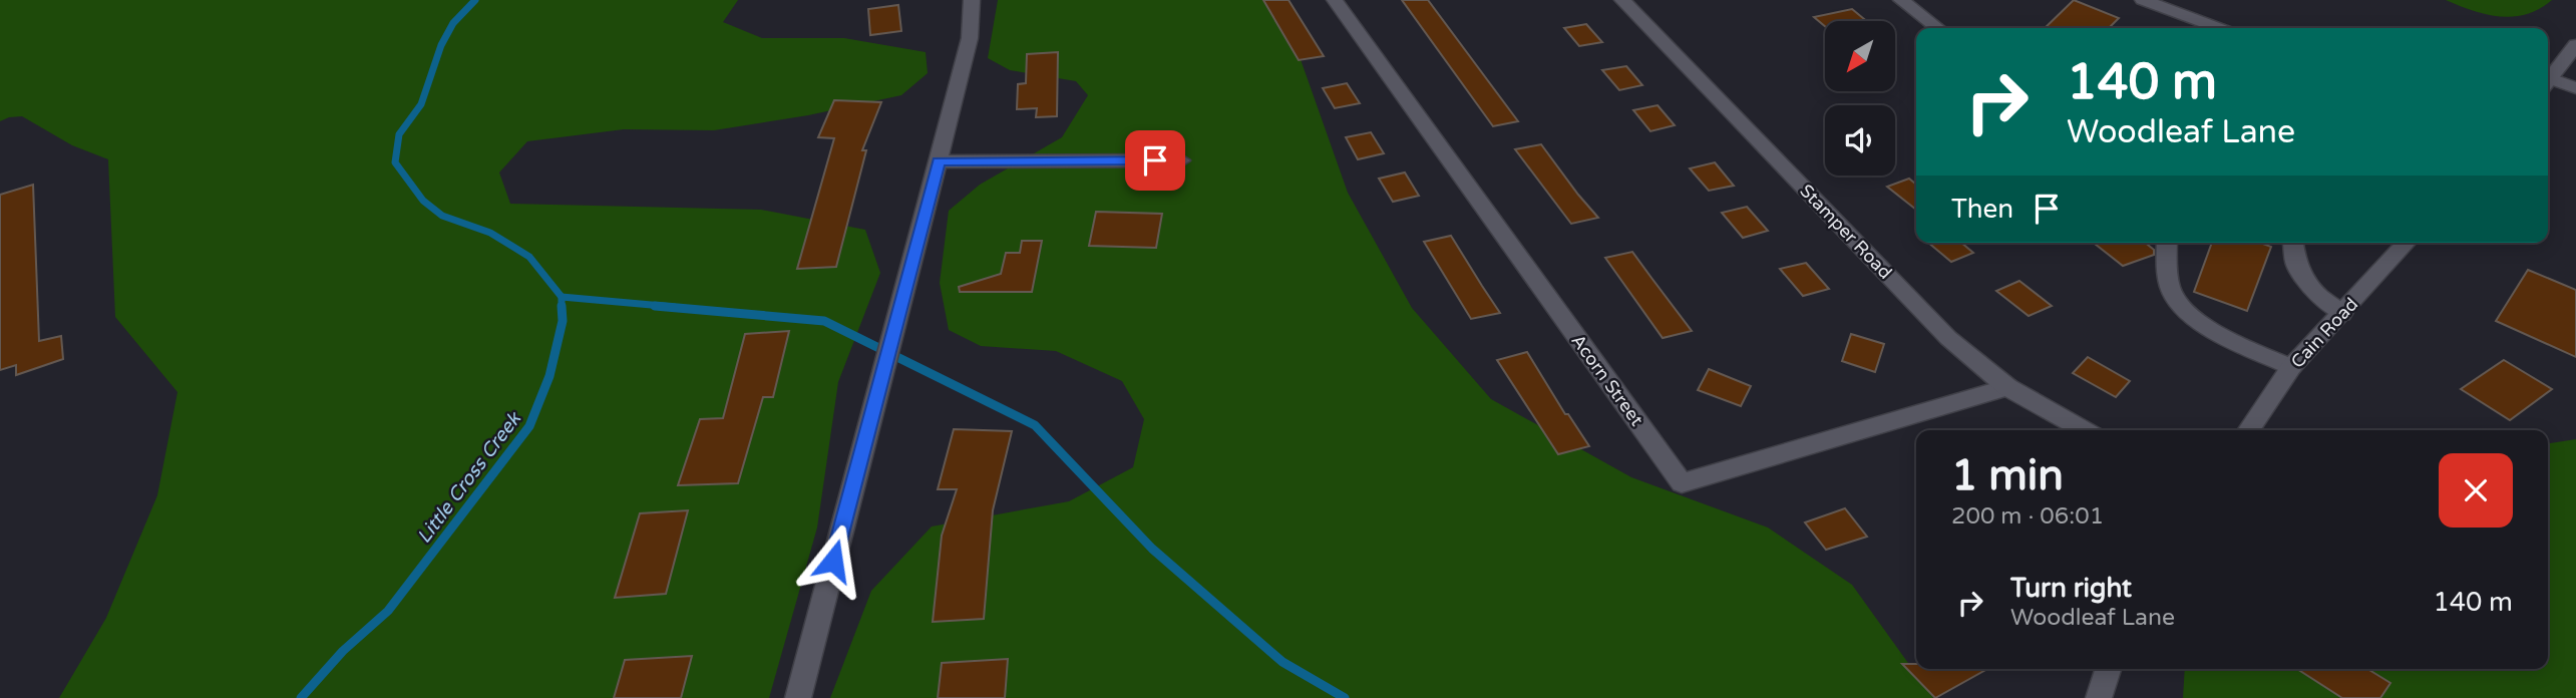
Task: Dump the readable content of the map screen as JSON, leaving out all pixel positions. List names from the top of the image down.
{
  "streets": {
    "street": ["Stamper Road", "Cain Road", "Acorn Street"]
  },
  "crossings": [
    ["Stamper Road", "Acorn Street"]
  ],
  "water": ["Little Cross Creek"],
  "north": "bottom left",
  "page": {
    "turn": ["140 m", "Woodleaf Lane"],
    "then": "Then",
    "heading": ["1 min", "200 m · 06:01"],
    "list": [
      {
        "name": "Turn right",
        "note": "Woodleaf Lane",
        "value": "140 m"
      }
    ]
  }
}
